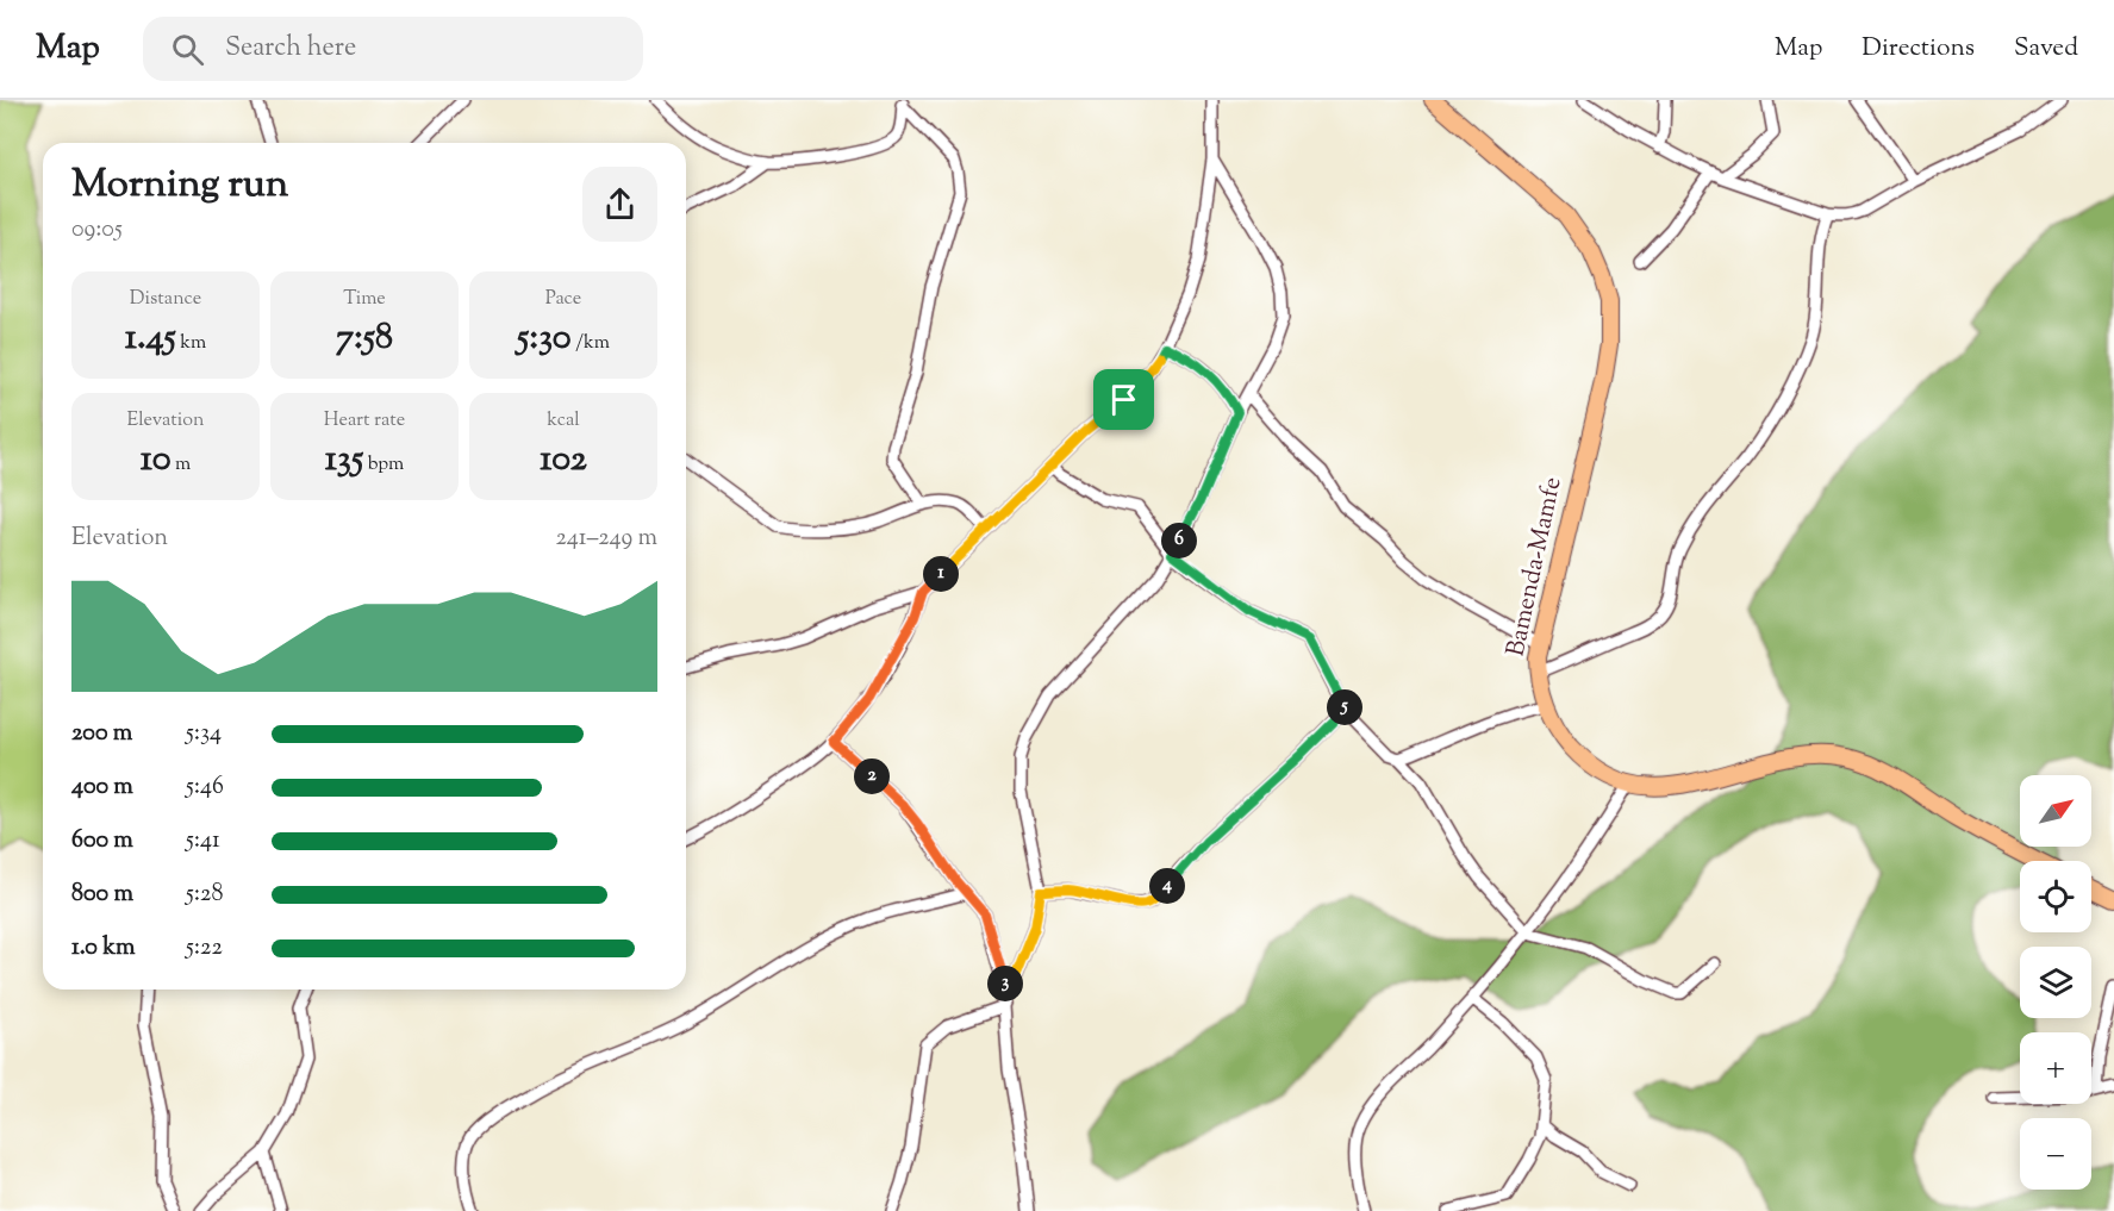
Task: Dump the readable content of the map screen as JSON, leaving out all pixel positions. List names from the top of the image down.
{
  "streets": {
    "highway": ["Bamenda-Mamfe"]
  },
  "north": "top right",
  "page": {
    "header": "Map",
    "search": "Search here",
    "nav": ["Map", "Directions", "Saved"],
    "heading": ["Morning run", "09:05"],
    "stats": [
      ["Distance", "1.45 km"],
      ["Time", "7:58"],
      ["Pace", "5:30 /km"],
      ["Elevation", "10 m"],
      ["Heart rate", "135 bpm"],
      ["kcal", "102"]
    ],
    "chart": ["Elevation", "241–249 m"],
    "pins": [
      "6",
      "1",
      "5",
      "2",
      "4",
      "3"
    ],
    "list": [
      {
        "name": "200 m",
        "note": "5:34"
      },
      {
        "name": "400 m",
        "note": "5:46"
      },
      {
        "name": "600 m",
        "note": "5:41"
      },
      {
        "name": "800 m",
        "note": "5:28"
      },
      {
        "name": "1.0 km",
        "note": "5:22"
      }
    ],
    "map_buttons": ["+", "−"]
  }
}
